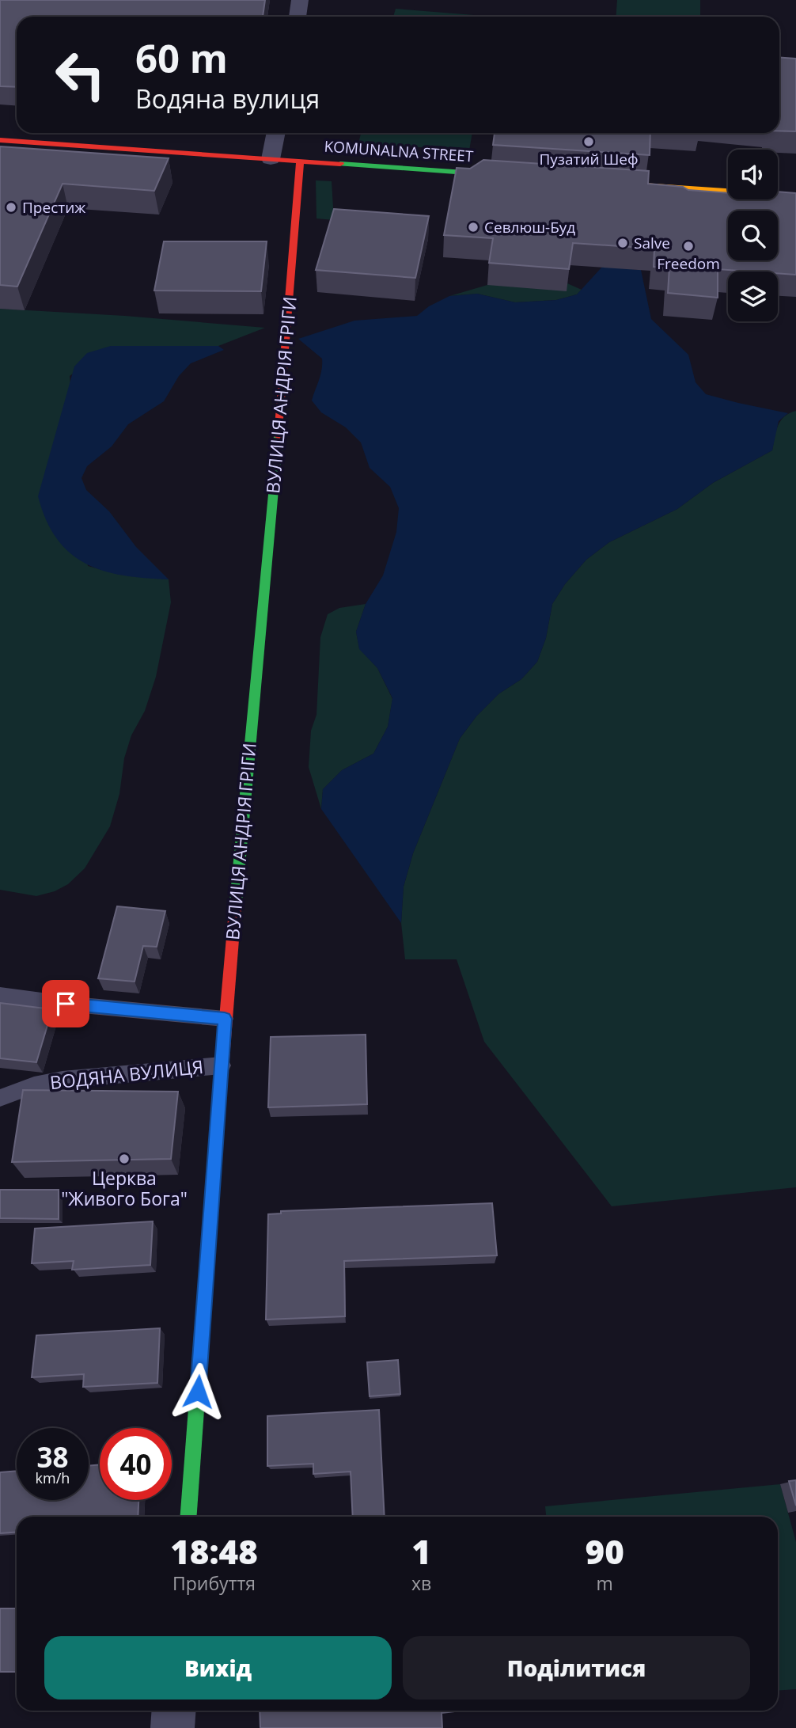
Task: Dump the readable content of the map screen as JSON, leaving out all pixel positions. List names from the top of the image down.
{
  "streets": {
    "street": ["KOMUNALNA STREET", "ВУЛИЦЯ АНДРІЯ ГРІГИ"],
    "lane": ["ВОДЯНА ВУЛИЦЯ"]
  },
  "crossings": [
    ["KOMUNALNA STREET", "ВУЛИЦЯ АНДРІЯ ГРІГИ"],
    ["ВУЛИЦЯ АНДРІЯ ГРІГИ", "ВОДЯНА ВУЛИЦЯ"]
  ],
  "places": [
    "Пузатий Шеф",
    "Престиж",
    "Севлюш-Буд",
    "Salve",
    "Freedom",
    "Церква \"Живого Бога\""
  ],
  "page": {
    "turn": ["60 m", "Водяна вулиця"],
    "speed": "38 km/h",
    "limit": "40",
    "eta": [
      "18:48",
      "Прибуття",
      "1",
      "хв",
      "90",
      "m"
    ],
    "buttons": ["Вихід", "Поділитися"]
  }
}
